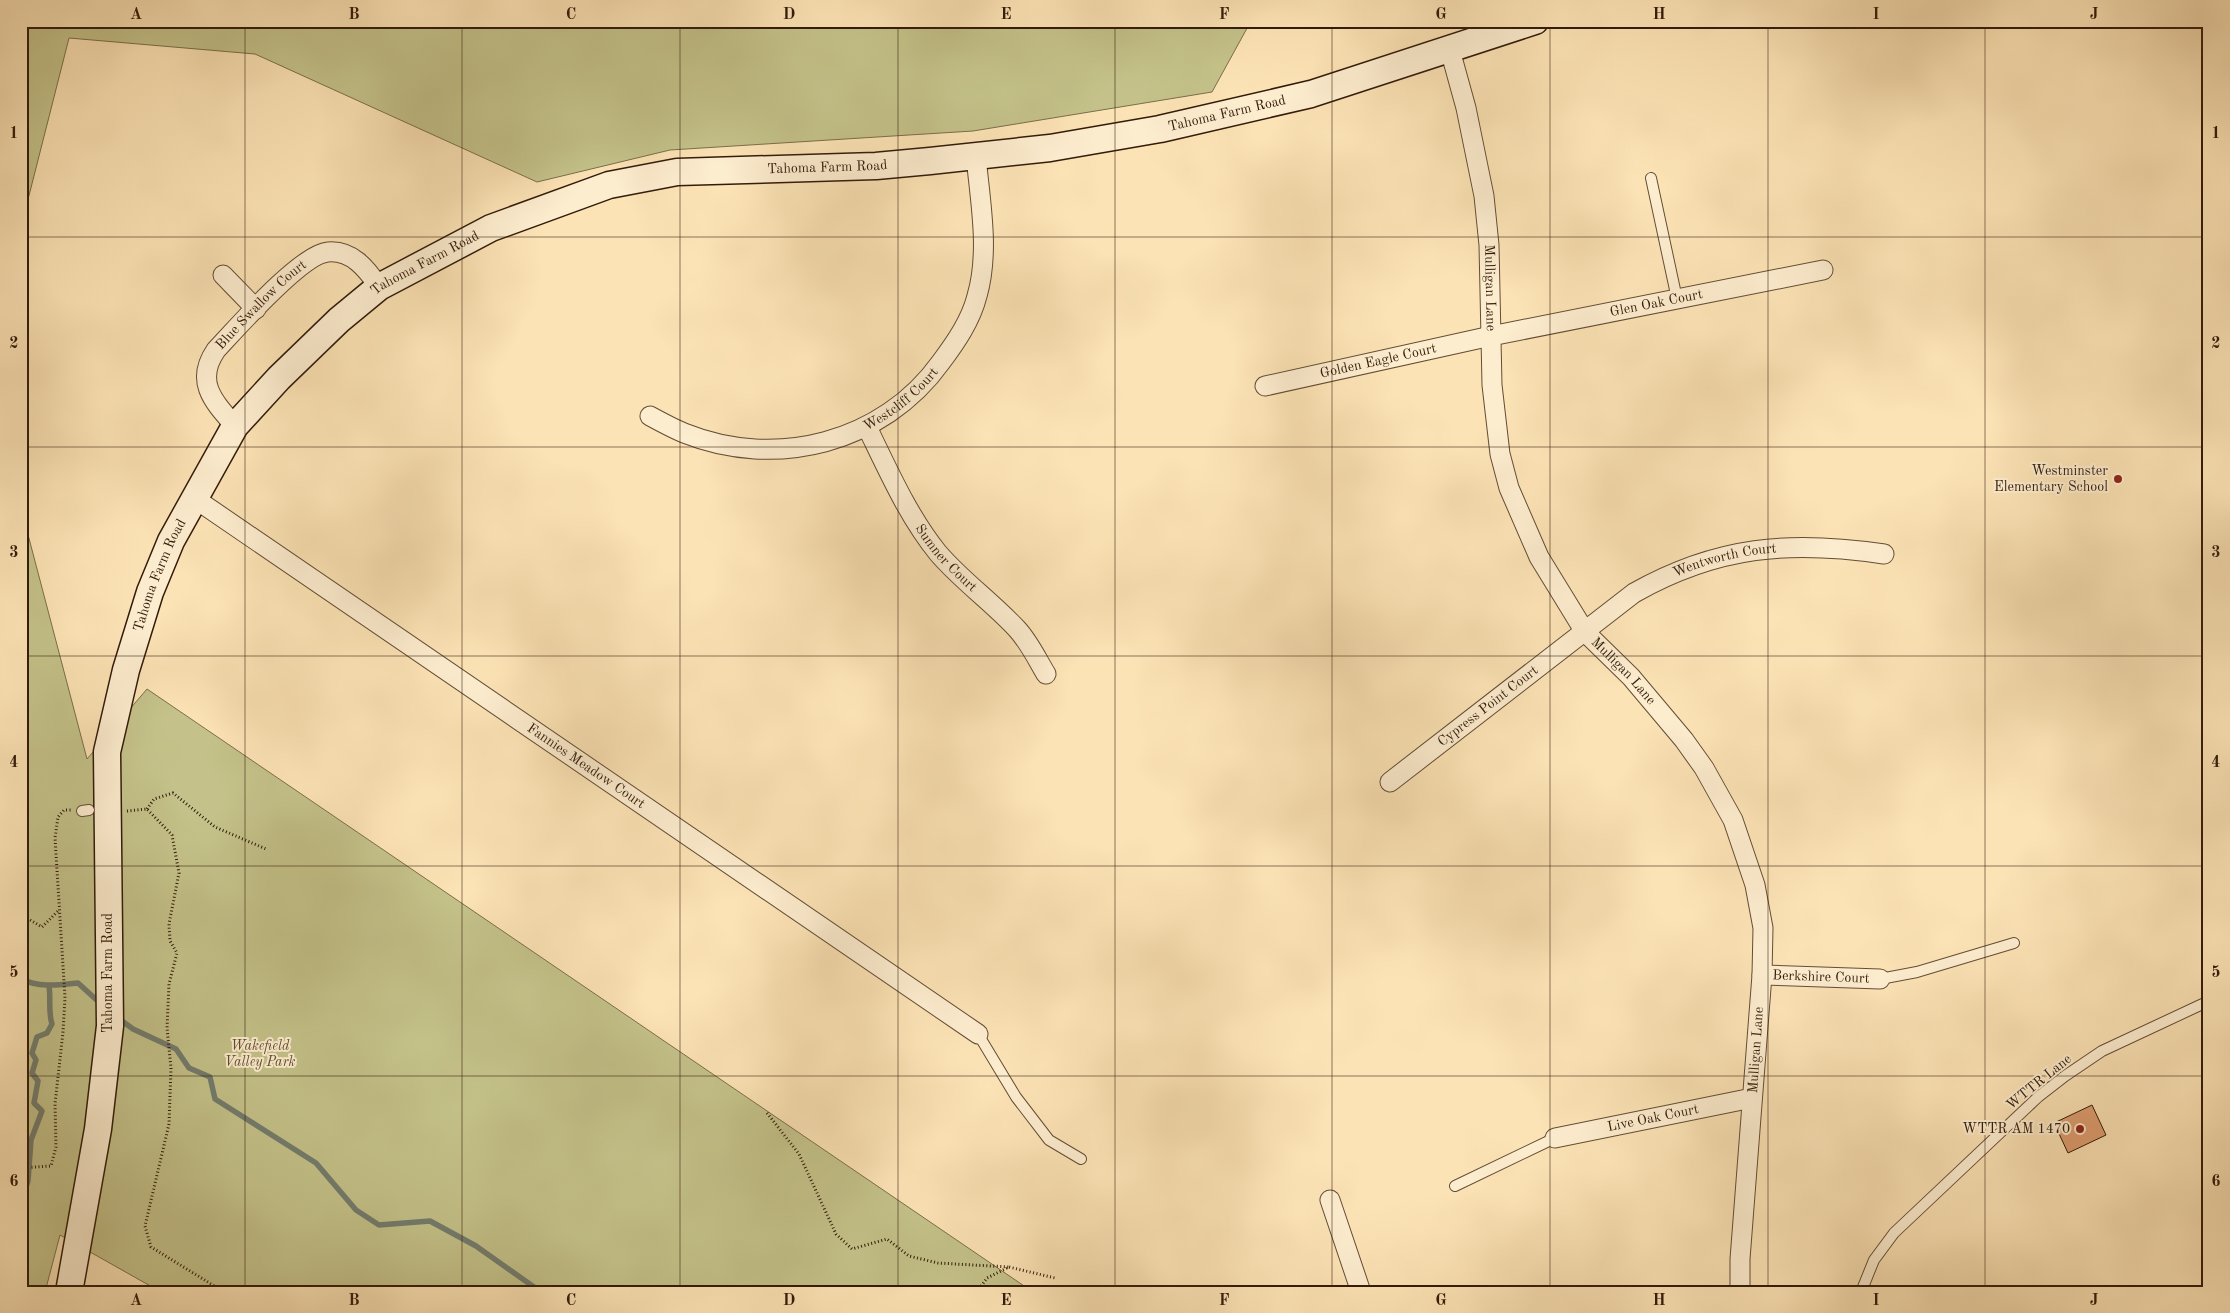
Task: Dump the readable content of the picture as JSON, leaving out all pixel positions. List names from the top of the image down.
{
  "streets": {
    "street": [
      "Tahoma Farm Road",
      "Mulligan Lane",
      "Glen Oak Court",
      "Blue Swallow Court",
      "Golden Eagle Court",
      "Westcliff Court",
      "Sumner Court",
      "Wentworth Court",
      "Cypress Point Court",
      "Fannies Meadow Court",
      "Berkshire Court",
      "Live Oak Court"
    ],
    "lane": ["WTTR Lane"]
  },
  "crossings": [
    ["Tahoma Farm Road", "Mulligan Lane"],
    ["Tahoma Farm Road", "Blue Swallow Court"],
    ["Tahoma Farm Road", "Westcliff Court"],
    ["Tahoma Farm Road", "Fannies Meadow Court"],
    ["Mulligan Lane", "Glen Oak Court"],
    ["Mulligan Lane", "Golden Eagle Court"],
    ["Mulligan Lane", "Wentworth Court"],
    ["Mulligan Lane", "Cypress Point Court"],
    ["Mulligan Lane", "Berkshire Court"],
    ["Mulligan Lane", "Live Oak Court"],
    ["Glen Oak Court", "Golden Eagle Court"],
    ["Westcliff Court", "Sumner Court"],
    ["Wentworth Court", "Cypress Point Court"]
  ],
  "parks": ["Wakefield Valley Park"],
  "places": ["Westminster Elementary School", "WTTR AM 1470"],
  "grid": {
    "columns": [
      "A",
      "B",
      "C",
      "D",
      "E",
      "F",
      "G",
      "H",
      "I",
      "J"
    ],
    "rows": [
      "1",
      "2",
      "3",
      "4",
      "5",
      "6"
    ]
  }
}
